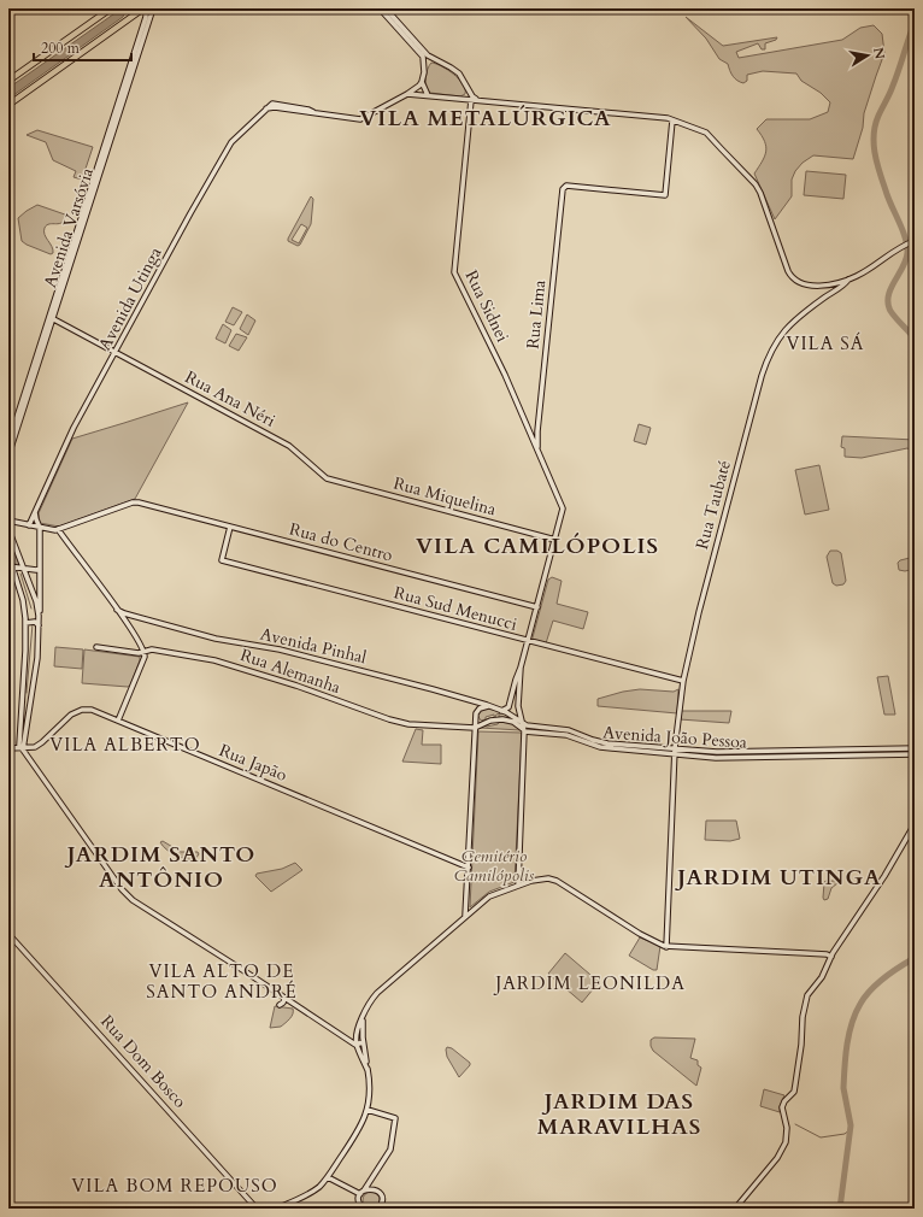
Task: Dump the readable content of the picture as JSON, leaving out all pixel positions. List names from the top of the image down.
{
  "streets": {
    "main road": [
      "Avenida Varsóvia",
      "Avenida Utinga",
      "Rua Sidnei",
      "Rua Lima",
      "Rua Ana Néri",
      "Rua Miquelina",
      "Rua Taubaté",
      "Rua do Centro",
      "Rua Sud Menucci",
      "Avenida Pinhal",
      "Rua Alemanha",
      "Avenida João Pessoa",
      "Rua Japão",
      "Rua Dom Bosco"
    ]
  },
  "crossings": [
    ["Avenida Varsóvia", "Rua Ana Néri"],
    ["Avenida Utinga", "Rua Ana Néri"],
    ["Rua Sidnei", "Rua Lima"],
    ["Rua Sidnei", "Rua Miquelina"],
    ["Rua Ana Néri", "Rua Miquelina"],
    ["Rua Taubaté", "Rua Sud Menucci"],
    ["Rua Taubaté", "Avenida João Pessoa"],
    ["Rua do Centro", "Rua Sud Menucci"],
    ["Avenida Pinhal", "Avenida João Pessoa"]
  ],
  "districts": [
    "VILA METALÚRGICA",
    "VILA SÁ",
    "VILA CAMILÓPOLIS",
    "VILA ALBERTO",
    "JARDIM SANTO ANTÔNIO",
    "JARDIM UTINGA",
    "VILA ALTO DE SANTO ANDRÉ",
    "JARDIM LEONILDA",
    "JARDIM DAS MARAVILHAS",
    "VILA BOM REPOUSO"
  ],
  "parks": ["Cemitério Camilópolis"],
  "scale_bar": "200 m",
  "north": "right"
}
